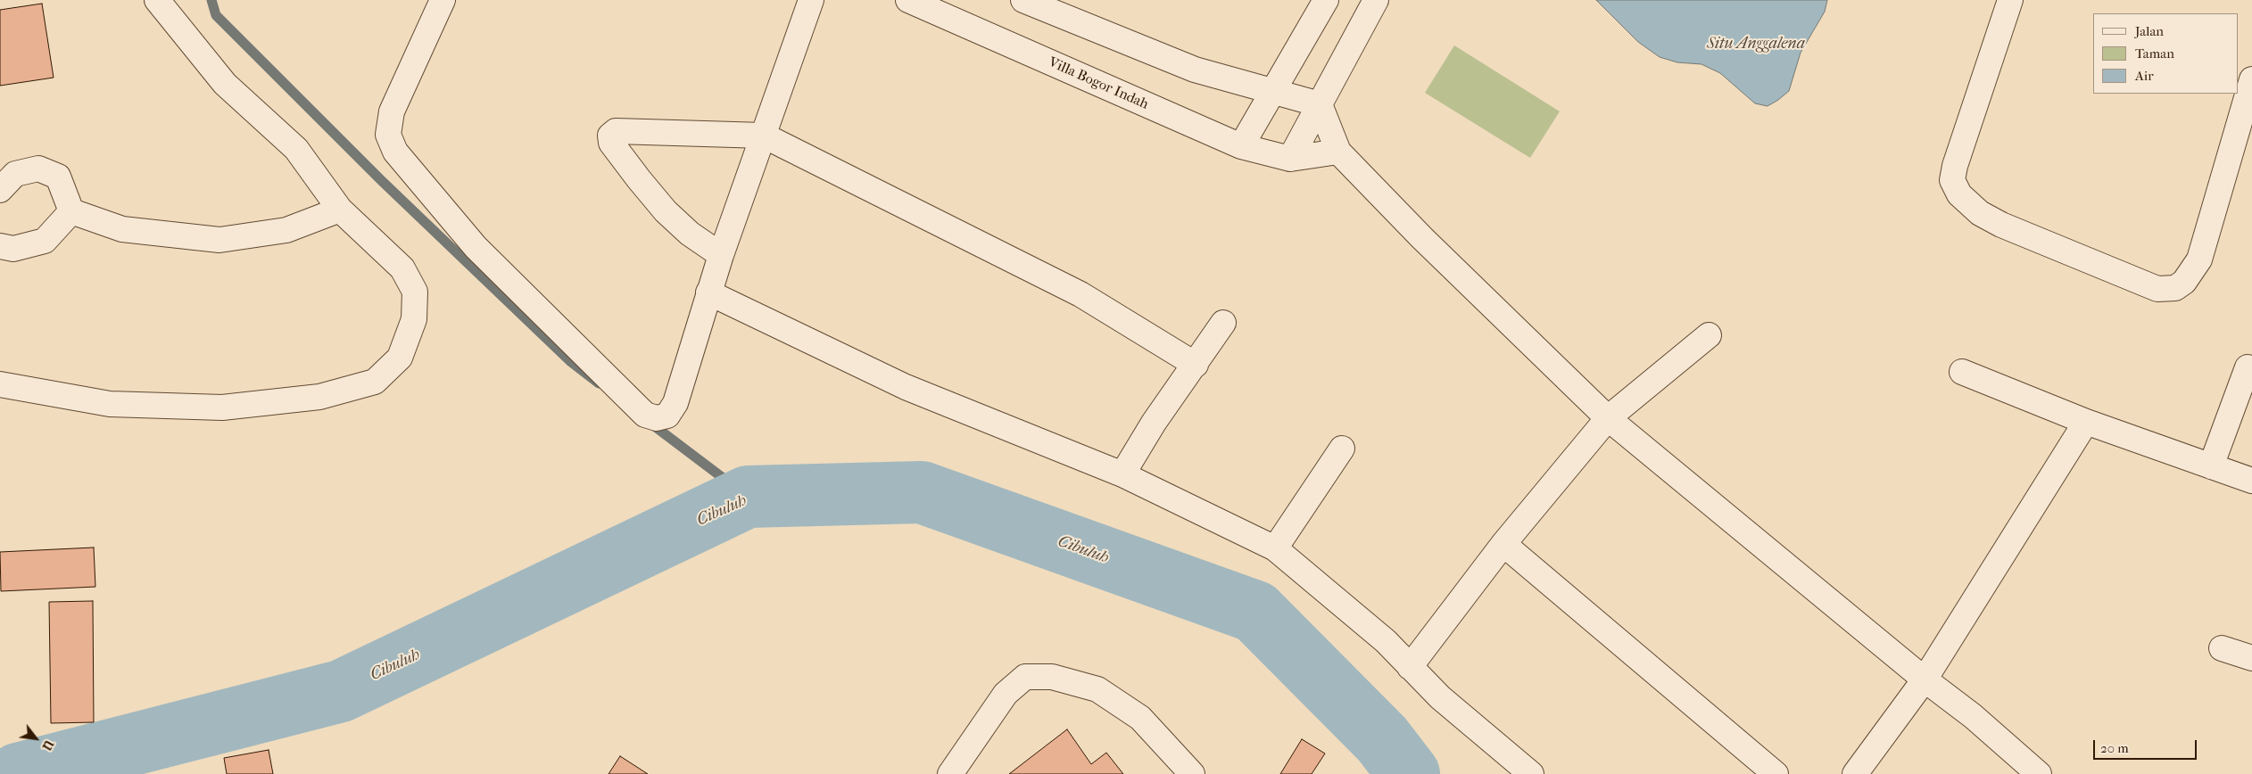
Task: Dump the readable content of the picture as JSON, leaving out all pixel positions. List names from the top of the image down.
{
  "streets": {
    "street": ["Villa Bogor Indah"]
  },
  "water": ["Situ Anggalena", "Cibuluh"],
  "legend": ["Jalan", "Taman", "Air"],
  "scale_bar": "20 m",
  "north": "bottom right"
}
